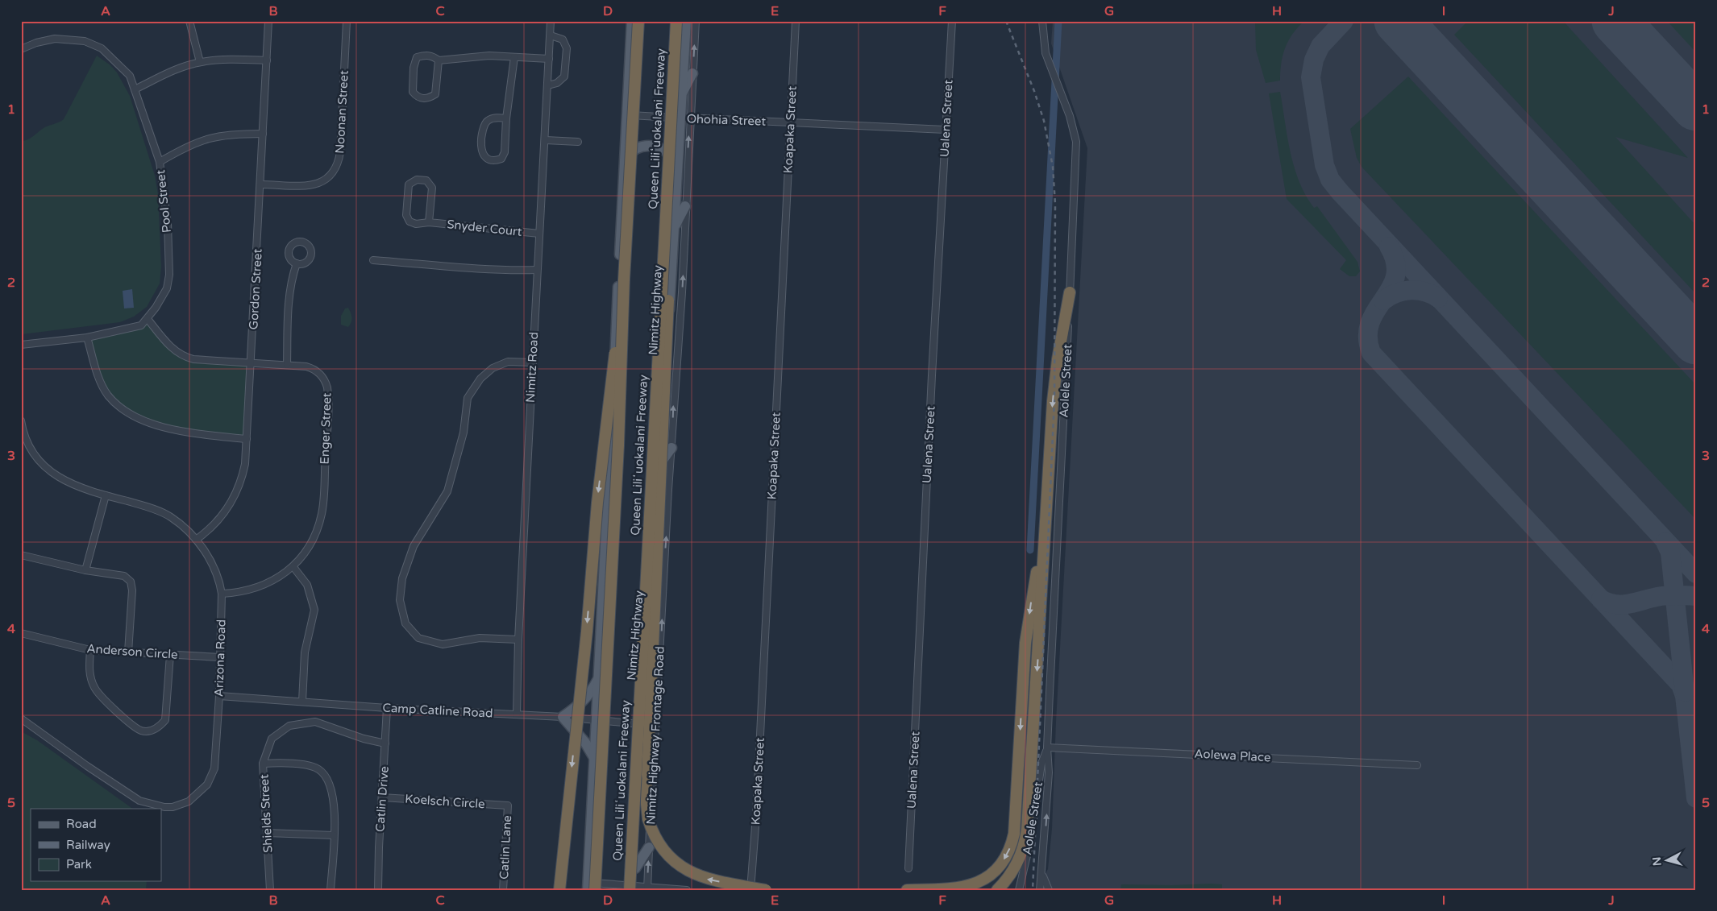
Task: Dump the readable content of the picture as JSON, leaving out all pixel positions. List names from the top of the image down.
{
  "streets": {
    "highway": ["Queen Liliʻuokalani Freeway"],
    "main road": ["Nimitz Highway"],
    "street": [
      "Noonan Street",
      "Ualena Street",
      "Ohohia Street",
      "Koapaka Street",
      "Pool Street",
      "Snyder Court",
      "Gordon Street",
      "Nimitz Road",
      "Aolele Street",
      "Enger Street",
      "Anderson Circle",
      "Arizona Road",
      "Camp Catline Road",
      "Nimitz Highway Frontage Road",
      "Aolewa Place",
      "Catlin Drive",
      "Koelsch Circle",
      "Shields Street",
      "Catlin Lane"
    ]
  },
  "crossings": [
    ["Noonan Street", "Gordon Street"],
    ["Ualena Street", "Ohohia Street"],
    ["Ohohia Street", "Koapaka Street"],
    ["Ohohia Street", "Nimitz Highway"],
    ["Ohohia Street", "Nimitz Highway Frontage Road"],
    ["Queen Liliʻuokalani Freeway", "Nimitz Highway"],
    ["Pool Street", "Enger Street"],
    ["Snyder Court", "Nimitz Road"],
    ["Gordon Street", "Enger Street"],
    ["Gordon Street", "Arizona Road"],
    ["Nimitz Highway", "Camp Catline Road"],
    ["Nimitz Highway", "Nimitz Highway Frontage Road"],
    ["Nimitz Road", "Camp Catline Road"],
    ["Aolele Street", "Aolewa Place"],
    ["Enger Street", "Arizona Road"],
    ["Anderson Circle", "Arizona Road"],
    ["Arizona Road", "Camp Catline Road"],
    ["Camp Catline Road", "Nimitz Highway Frontage Road"],
    ["Camp Catline Road", "Catlin Drive"],
    ["Catlin Drive", "Koelsch Circle"],
    ["Catlin Drive", "Shields Street"],
    ["Koelsch Circle", "Catlin Lane"]
  ],
  "one_way": ["Nimitz Highway Frontage Road"],
  "legend": ["Road", "Railway", "Park"],
  "north": "left",
  "grid": {
    "columns": [
      "A",
      "B",
      "C",
      "D",
      "E",
      "F",
      "G",
      "H",
      "I",
      "J"
    ],
    "rows": [
      "1",
      "2",
      "3",
      "4",
      "5"
    ]
  }
}
